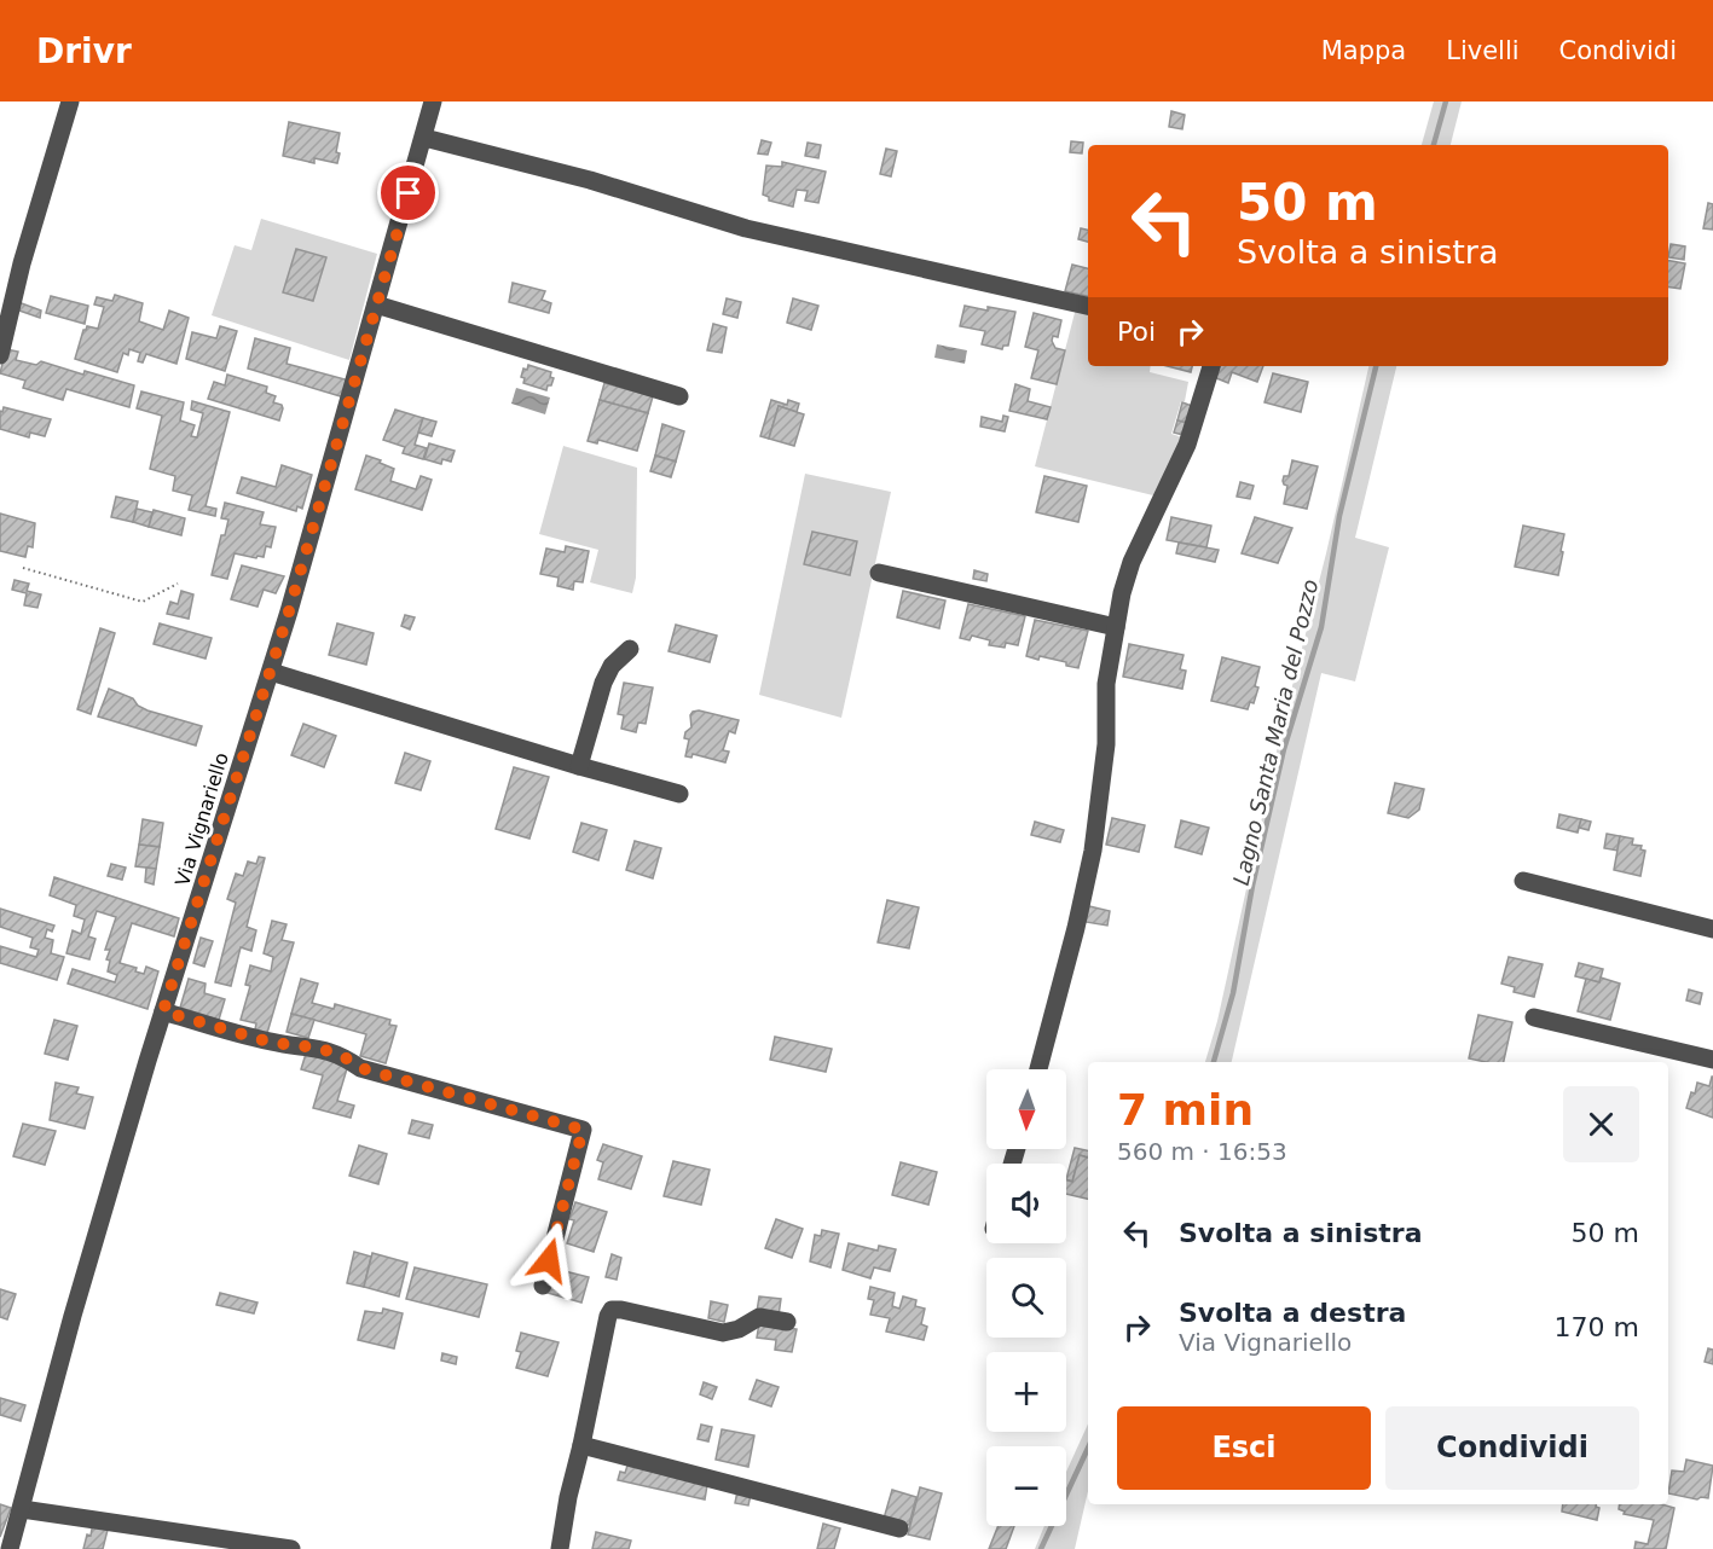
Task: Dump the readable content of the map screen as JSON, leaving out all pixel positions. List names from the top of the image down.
{
  "streets": {
    "street": ["Via Vignariello"]
  },
  "water": ["Lagno Santa Maria del Pozzo"],
  "north": "bottom",
  "page": {
    "header": "Drivr",
    "nav": ["Mappa", "Livelli", "Condividi"],
    "turn": ["50 m", "Svolta a sinistra"],
    "then": "Poi",
    "heading": ["7 min", "560 m · 16:53"],
    "map_buttons": ["+", "−"],
    "list": [
      {
        "name": "Svolta a sinistra",
        "value": "50 m"
      },
      {
        "name": "Svolta a destra",
        "note": "Via Vignariello",
        "value": "170 m"
      }
    ],
    "buttons": ["Esci", "Condividi"]
  }
}
